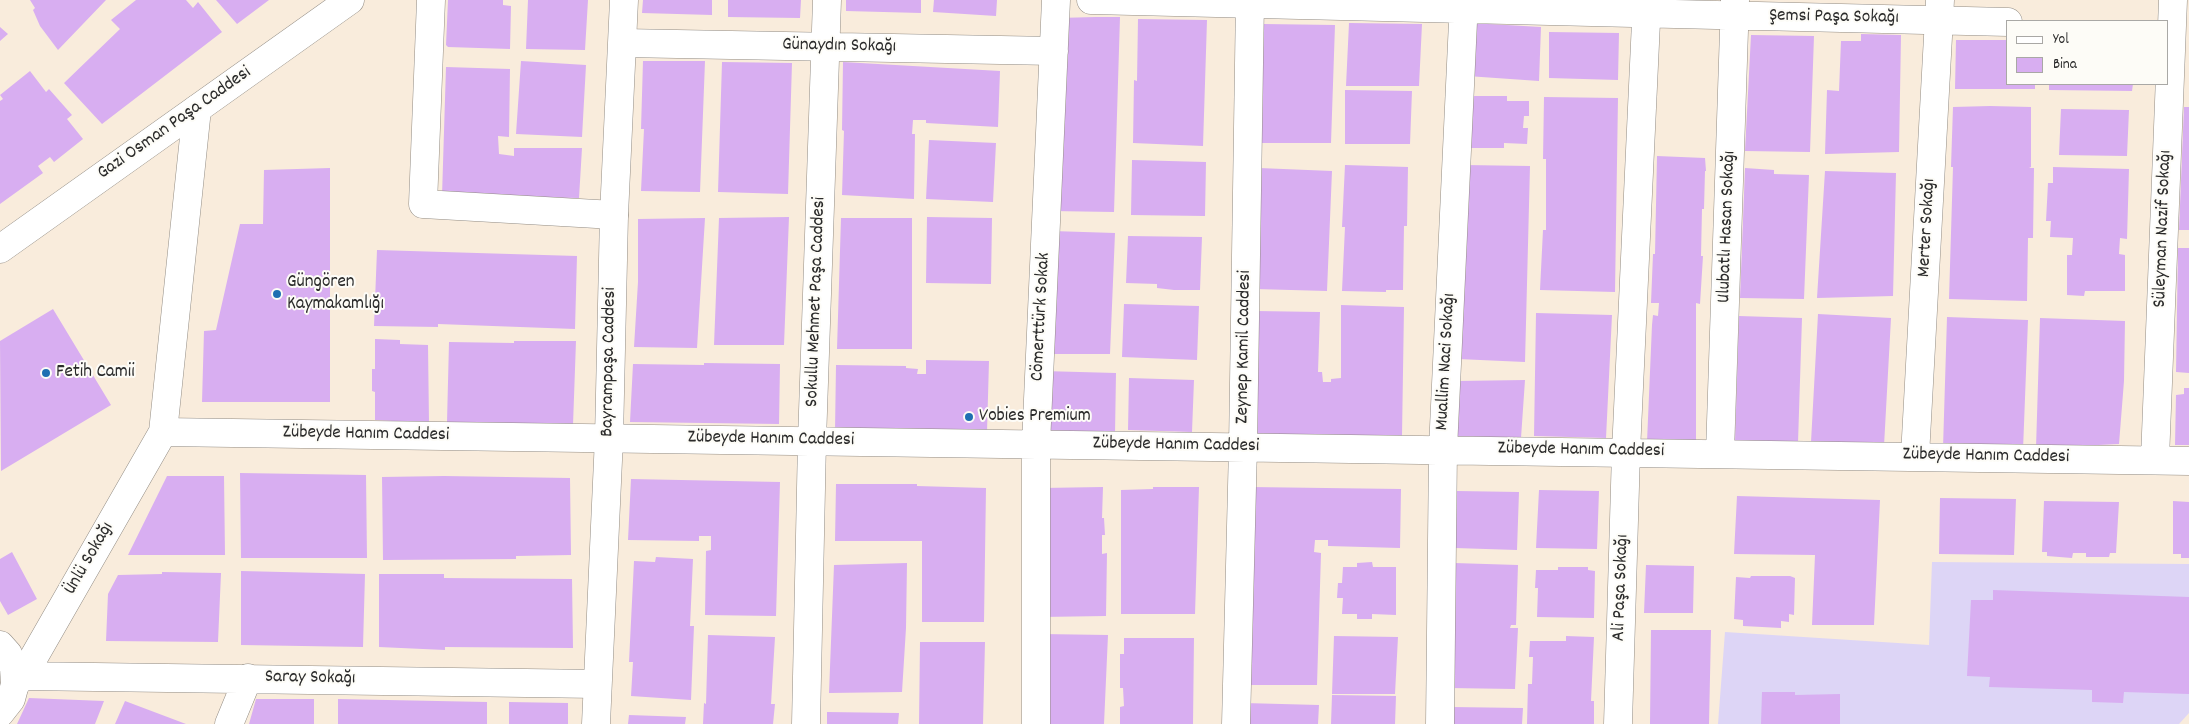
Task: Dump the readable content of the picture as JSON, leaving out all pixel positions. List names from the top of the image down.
{
  "streets": {
    "street": [
      "Şemsi Paşa Sokağı",
      "Günaydın Sokağı",
      "Gazi Osman Paşa Caddesi",
      "Ulubatlı Hasan Sokağı",
      "Merter Sokağı",
      "Süleyman Nazif Sokağı",
      "Sokullu Mehmet Paşa Caddesi",
      "Cömerttürk Sokak",
      "Zeynep Kamil Caddesi",
      "Bayrampaşa Caddesi",
      "Muallim Naci Sokağı",
      "Zübeyde Hanım Caddesi",
      "Ünlü Sokağı",
      "Ali Paşa Sokağı",
      "Saray Sokağı"
    ]
  },
  "crossings": [
    ["Şemsi Paşa Sokağı", "Ulubatlı Hasan Sokağı"],
    ["Şemsi Paşa Sokağı", "Merter Sokağı"],
    ["Şemsi Paşa Sokağı", "Zeynep Kamil Caddesi"],
    ["Şemsi Paşa Sokağı", "Muallim Naci Sokağı"],
    ["Şemsi Paşa Sokağı", "Ali Paşa Sokağı"],
    ["Günaydın Sokağı", "Sokullu Mehmet Paşa Caddesi"],
    ["Günaydın Sokağı", "Cömerttürk Sokak"],
    ["Günaydın Sokağı", "Bayrampaşa Caddesi"],
    ["Ulubatlı Hasan Sokağı", "Zübeyde Hanım Caddesi"],
    ["Merter Sokağı", "Zübeyde Hanım Caddesi"],
    ["Süleyman Nazif Sokağı", "Zübeyde Hanım Caddesi"],
    ["Sokullu Mehmet Paşa Caddesi", "Zübeyde Hanım Caddesi"],
    ["Cömerttürk Sokak", "Zübeyde Hanım Caddesi"],
    ["Zeynep Kamil Caddesi", "Zübeyde Hanım Caddesi"],
    ["Bayrampaşa Caddesi", "Zübeyde Hanım Caddesi"],
    ["Bayrampaşa Caddesi", "Saray Sokağı"],
    ["Muallim Naci Sokağı", "Zübeyde Hanım Caddesi"],
    ["Zübeyde Hanım Caddesi", "Ünlü Sokağı"],
    ["Zübeyde Hanım Caddesi", "Ali Paşa Sokağı"],
    ["Ünlü Sokağı", "Saray Sokağı"]
  ],
  "places": ["Güngören Kaymakamlığı", "Fetih Camii", "Vobies Premium"],
  "legend": ["Yol", "Bina"]
}
